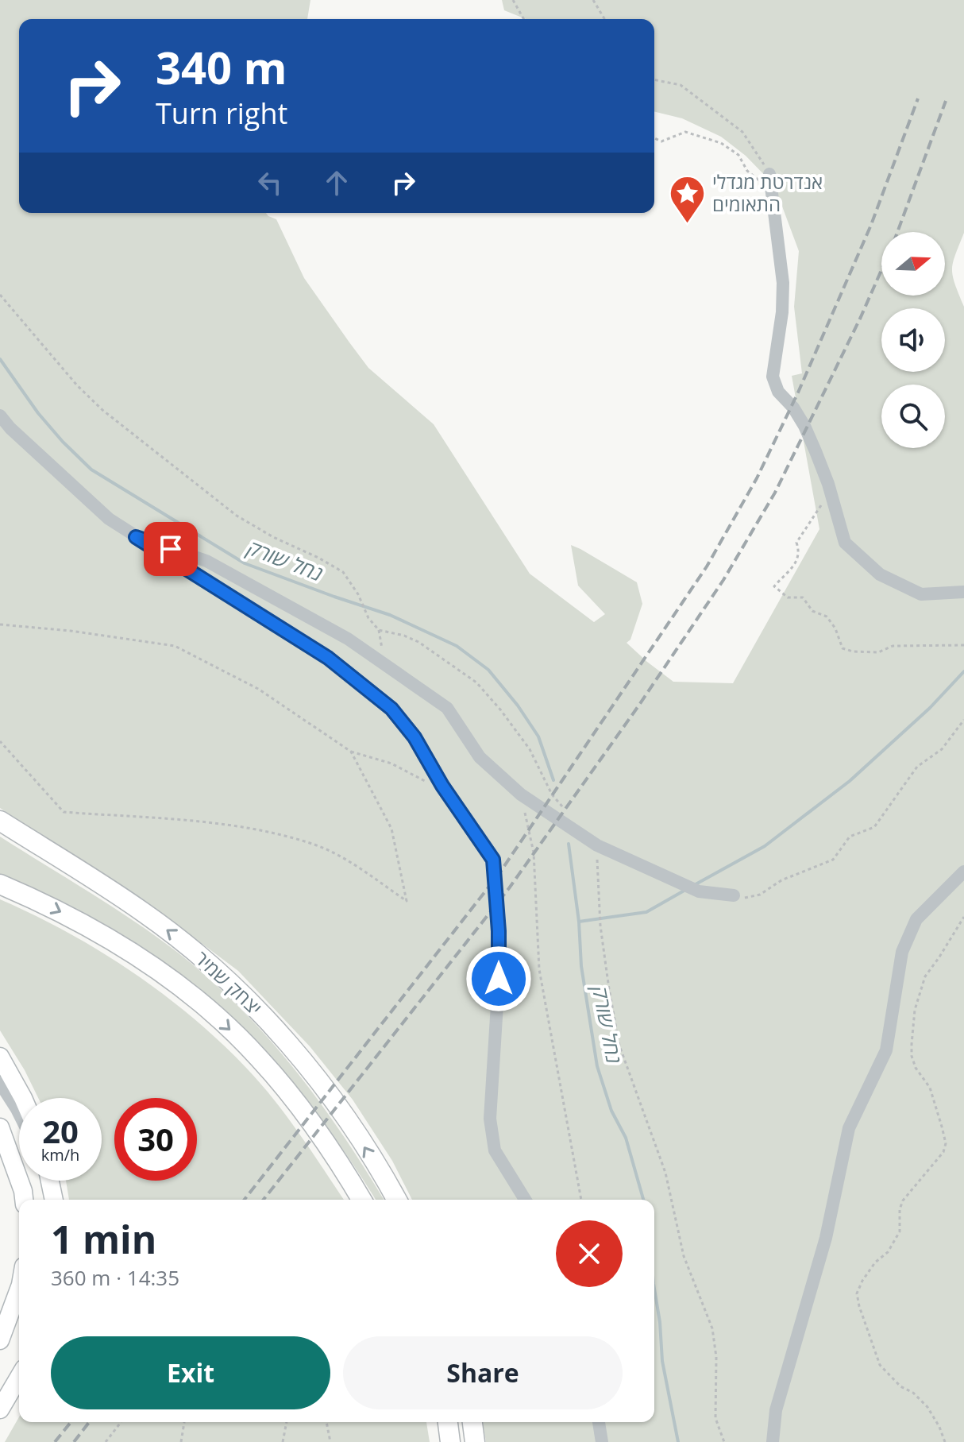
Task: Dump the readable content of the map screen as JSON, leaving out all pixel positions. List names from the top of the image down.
{
  "streets": {
    "highway": ["יצחק שמיר"]
  },
  "water": ["נחל שורק"],
  "places": {
    "place": ["אנדרטת מגדלי התאומים"]
  },
  "north": "right",
  "page": {
    "turn": ["340 m", "Turn right"],
    "speed": "20 km/h",
    "limit": "30",
    "heading": ["1 min", "360 m · 14:35"],
    "buttons": ["Exit", "Share"]
  }
}
